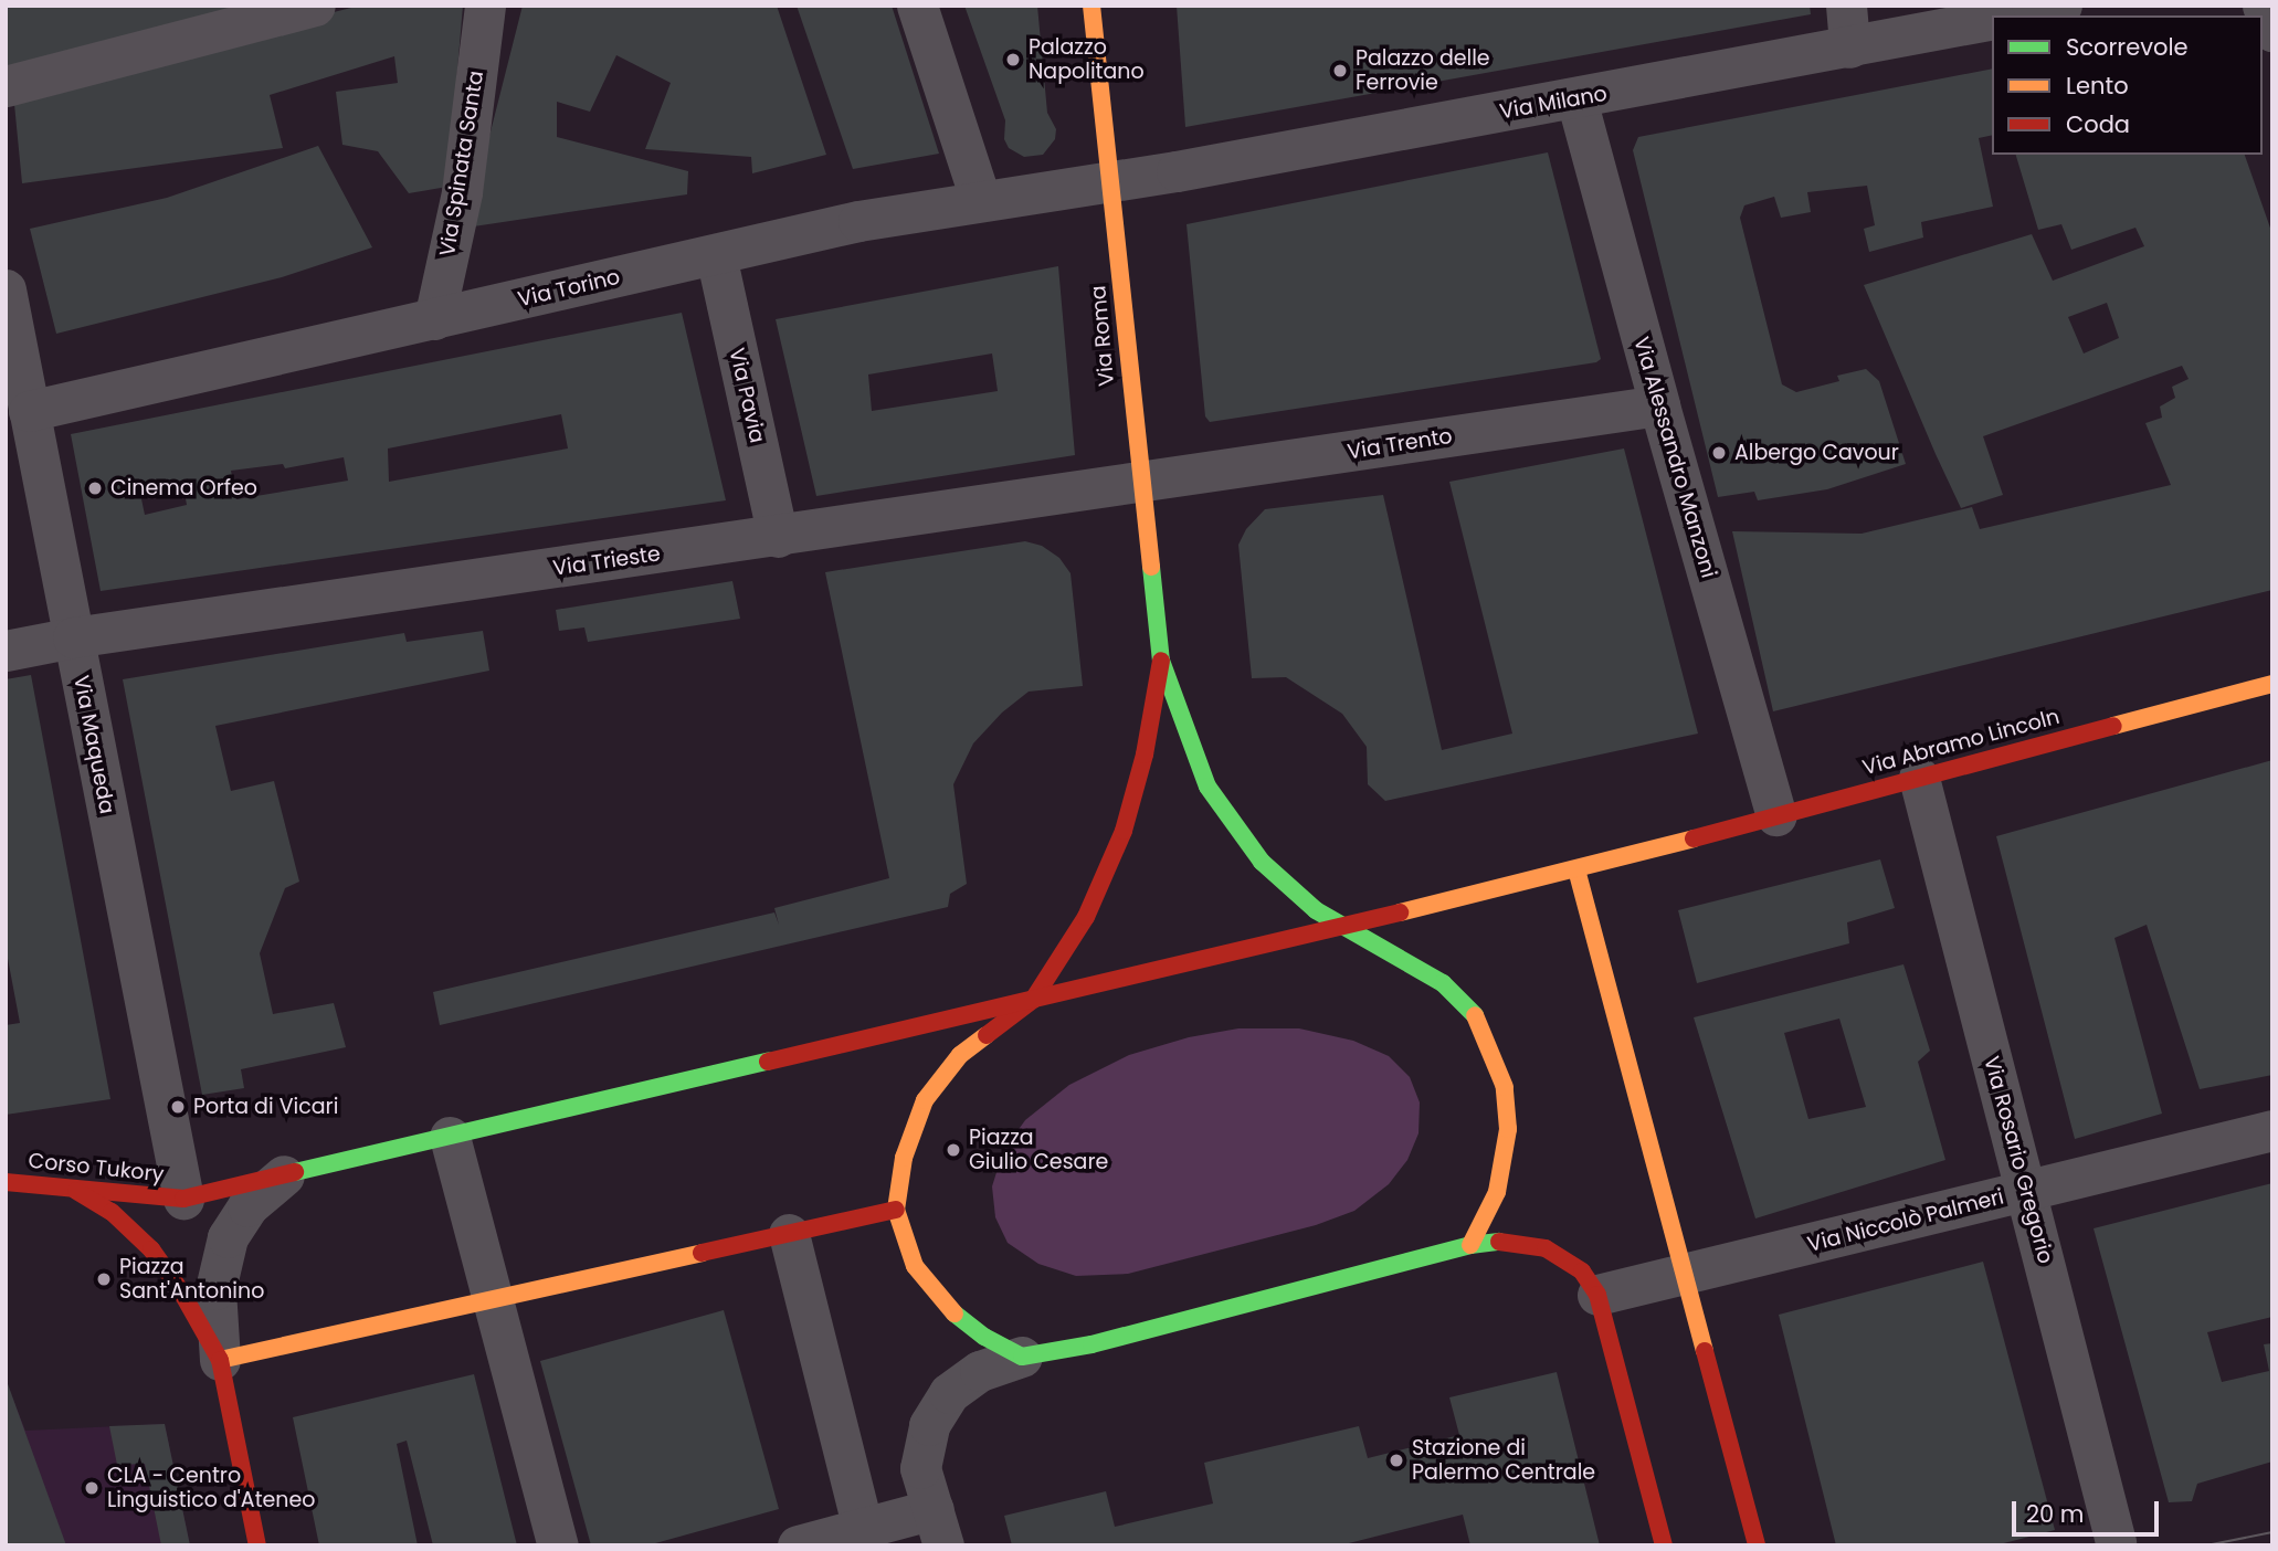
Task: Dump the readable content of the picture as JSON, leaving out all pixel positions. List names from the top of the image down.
{
  "streets": {
    "street": [
      "Via Milano",
      "Via Spinata Santa",
      "Via Torino",
      "Via Roma",
      "Via Pavia",
      "Via Trento",
      "Via Alessandro Manzoni",
      "Via Trieste",
      "Via Abramo Lincoln",
      "Via Maqueda",
      "Via Rosario Gregorio",
      "Corso Tukory",
      "Via Niccolò Palmeri"
    ]
  },
  "crossings": [
    ["Via Milano", "Via Torino"],
    ["Via Milano", "Via Roma"],
    ["Via Milano", "Via Alessandro Manzoni"],
    ["Via Spinata Santa", "Via Torino"],
    ["Via Torino", "Via Roma"],
    ["Via Torino", "Via Pavia"],
    ["Via Torino", "Via Maqueda"],
    ["Via Roma", "Via Trento"],
    ["Via Roma", "Via Trieste"],
    ["Via Pavia", "Via Trieste"],
    ["Via Trento", "Via Alessandro Manzoni"],
    ["Via Trento", "Via Trieste"],
    ["Via Alessandro Manzoni", "Via Abramo Lincoln"],
    ["Via Trieste", "Via Maqueda"],
    ["Via Abramo Lincoln", "Via Rosario Gregorio"],
    ["Via Abramo Lincoln", "Corso Tukory"],
    ["Via Maqueda", "Corso Tukory"],
    ["Via Rosario Gregorio", "Via Niccolò Palmeri"]
  ],
  "places": [
    "Palazzo Napolitano",
    "Palazzo delle Ferrovie",
    "Albergo Cavour",
    "Cinema Orfeo",
    "Porta di Vicari",
    "Piazza Giulio Cesare",
    "Piazza Sant'Antonino",
    "Stazione di Palermo Centrale",
    "CLA - Centro Linguistico d'Ateneo"
  ],
  "legend": ["Scorrevole", "Lento", "Coda"],
  "scale_bar": "20 m"
}
